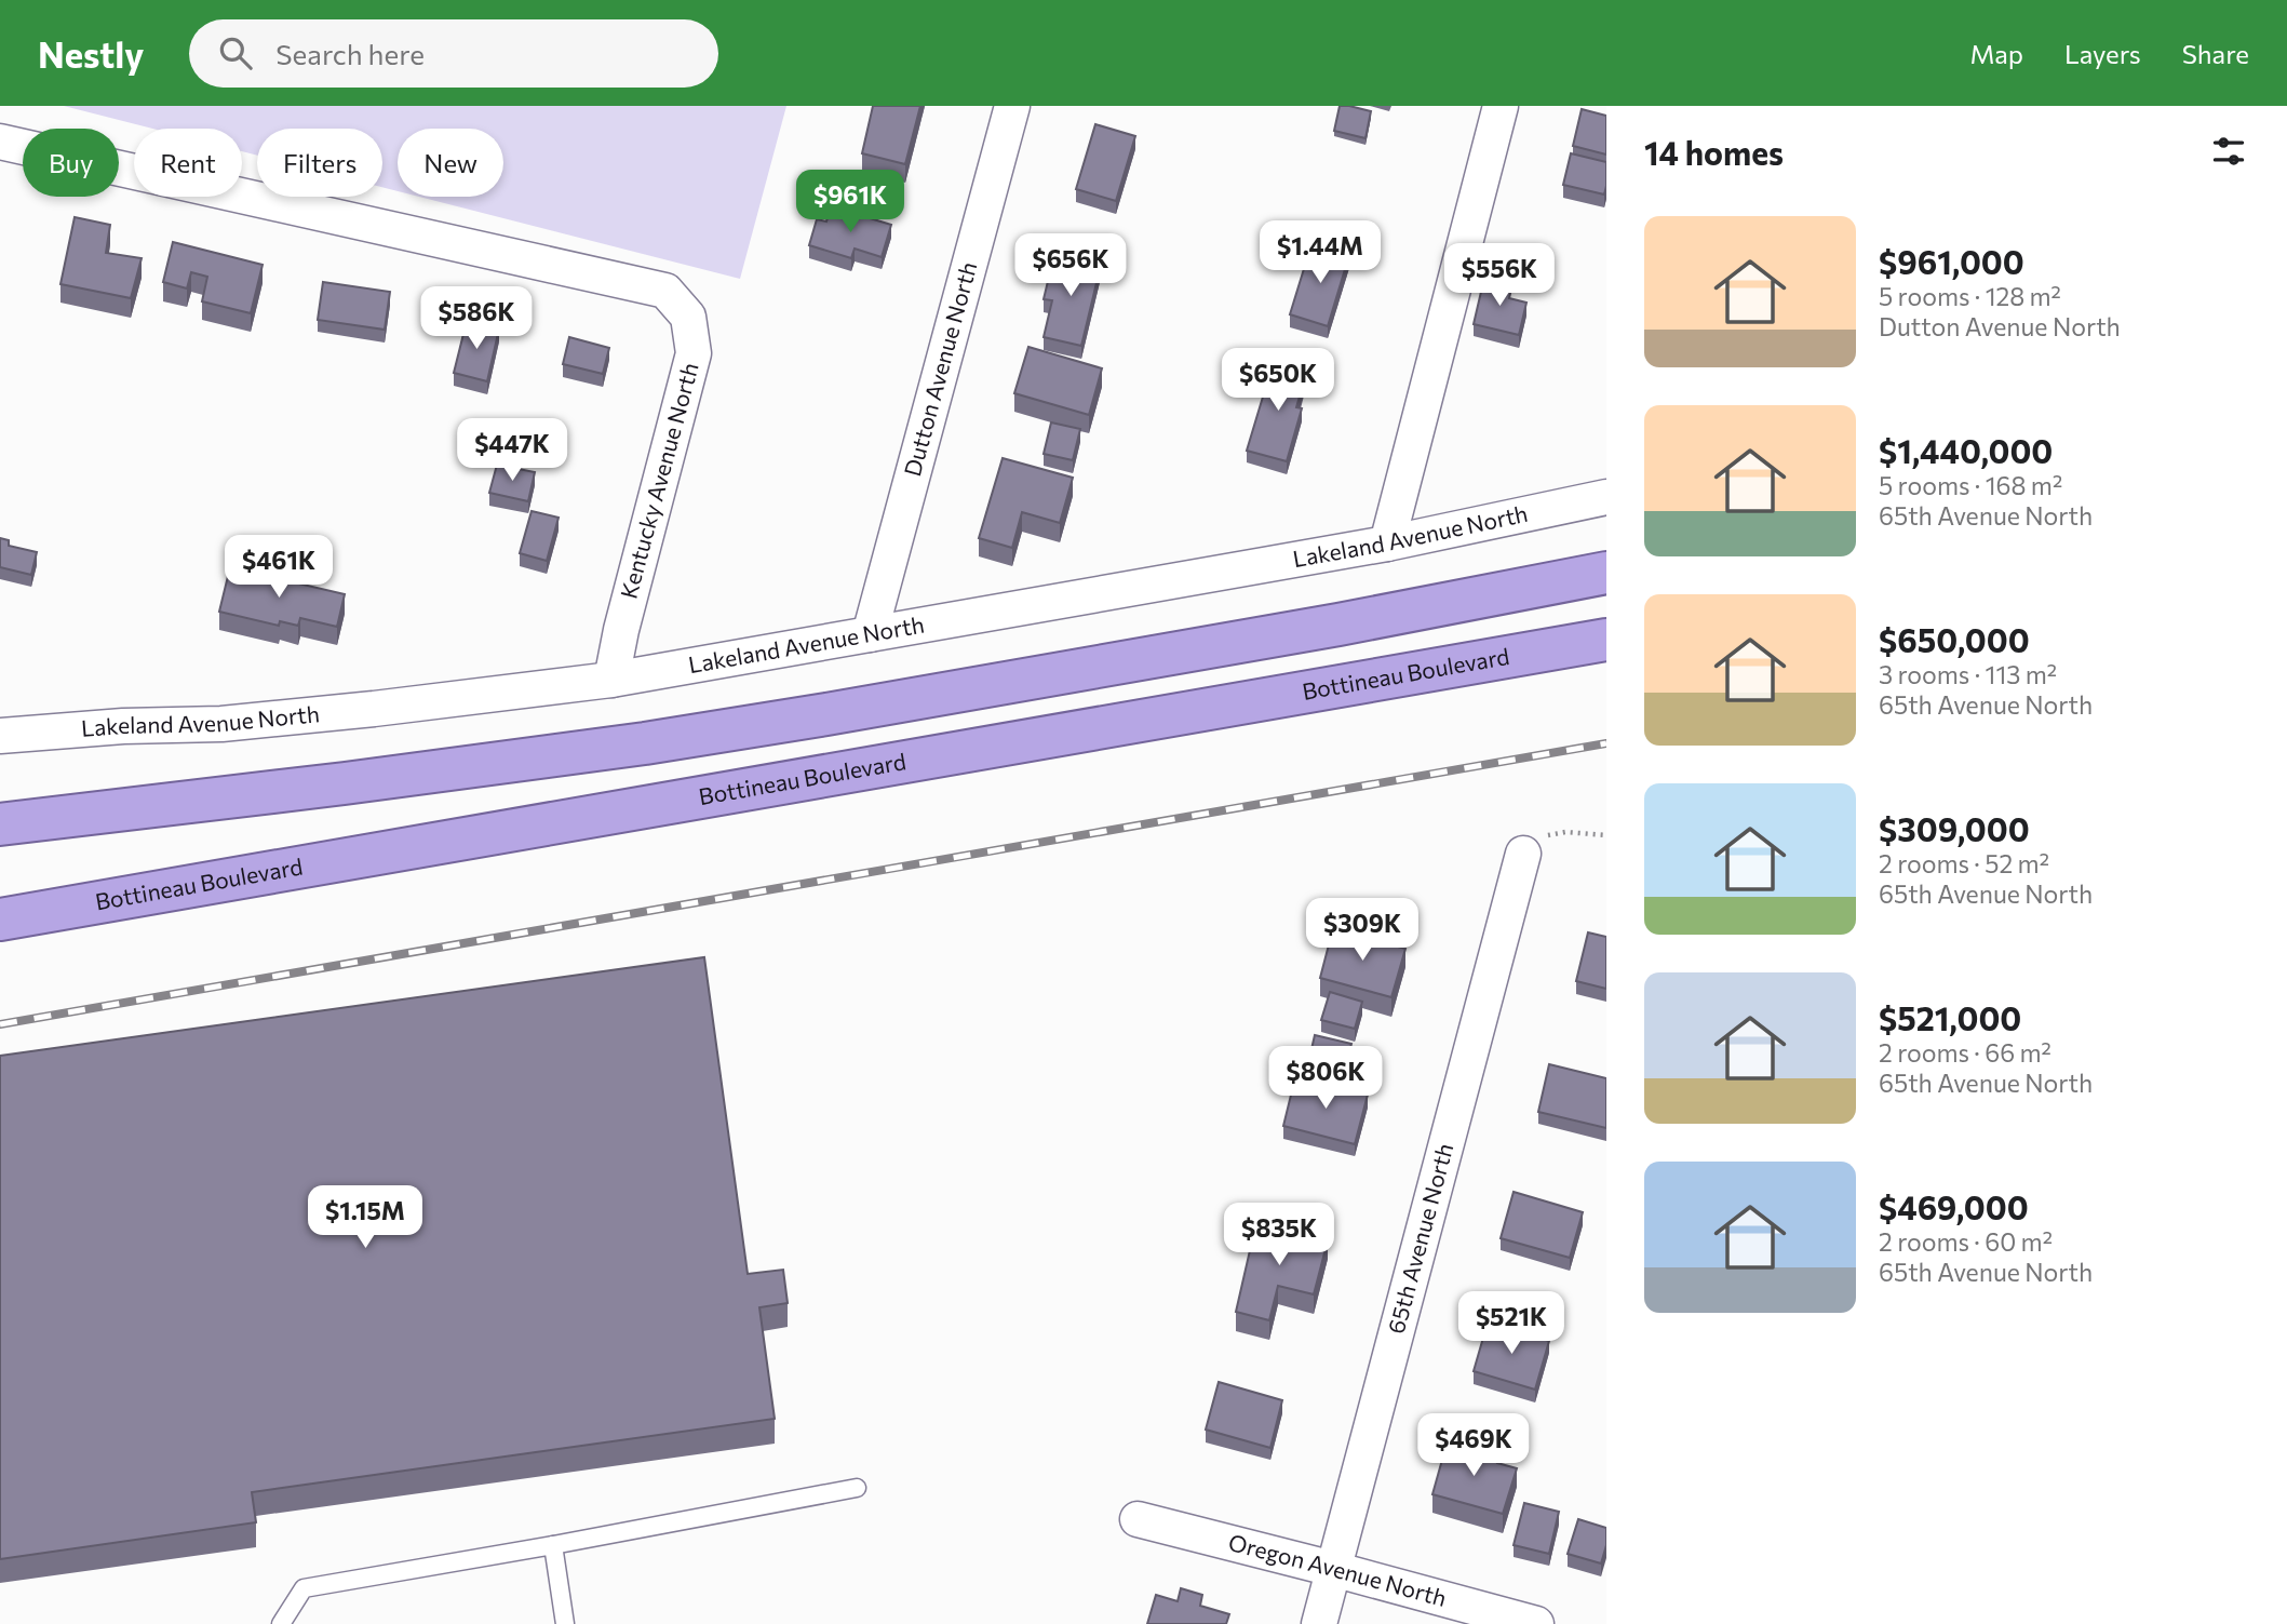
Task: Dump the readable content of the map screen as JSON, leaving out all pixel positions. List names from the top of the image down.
{
  "streets": {
    "highway": ["Bottineau Boulevard"],
    "street": [
      "Dutton Avenue North",
      "Kentucky Avenue North",
      "Lakeland Avenue North",
      "65th Avenue North",
      "Oregon Avenue North"
    ]
  },
  "crossings": [
    ["Dutton Avenue North", "Lakeland Avenue North"],
    ["Kentucky Avenue North", "Lakeland Avenue North"],
    ["65th Avenue North", "Oregon Avenue North"]
  ],
  "page": {
    "header": "Nestly",
    "search": "Search here",
    "nav": ["Map", "Layers", "Share"],
    "heading": "14 homes",
    "chip": [
      "Buy",
      "Rent",
      "Filters",
      "New"
    ],
    "price": [
      "$961K",
      "$1.44M",
      "$656K",
      "$556K",
      "$586K",
      "$650K",
      "$447K",
      "$461K",
      "$309K",
      "$806K",
      "$1.15M",
      "$835K",
      "$521K",
      "$469K"
    ],
    "list": [
      {
        "name": "$961,000",
        "note": "5 rooms · 128 m² · Dutton Avenue North"
      },
      {
        "name": "$1,440,000",
        "note": "5 rooms · 168 m² · 65th Avenue North"
      },
      {
        "name": "$650,000",
        "note": "3 rooms · 113 m² · 65th Avenue North"
      },
      {
        "name": "$309,000",
        "note": "2 rooms · 52 m² · 65th Avenue North"
      },
      {
        "name": "$521,000",
        "note": "2 rooms · 66 m² · 65th Avenue North"
      },
      {
        "name": "$469,000",
        "note": "2 rooms · 60 m² · 65th Avenue North"
      }
    ]
  }
}
